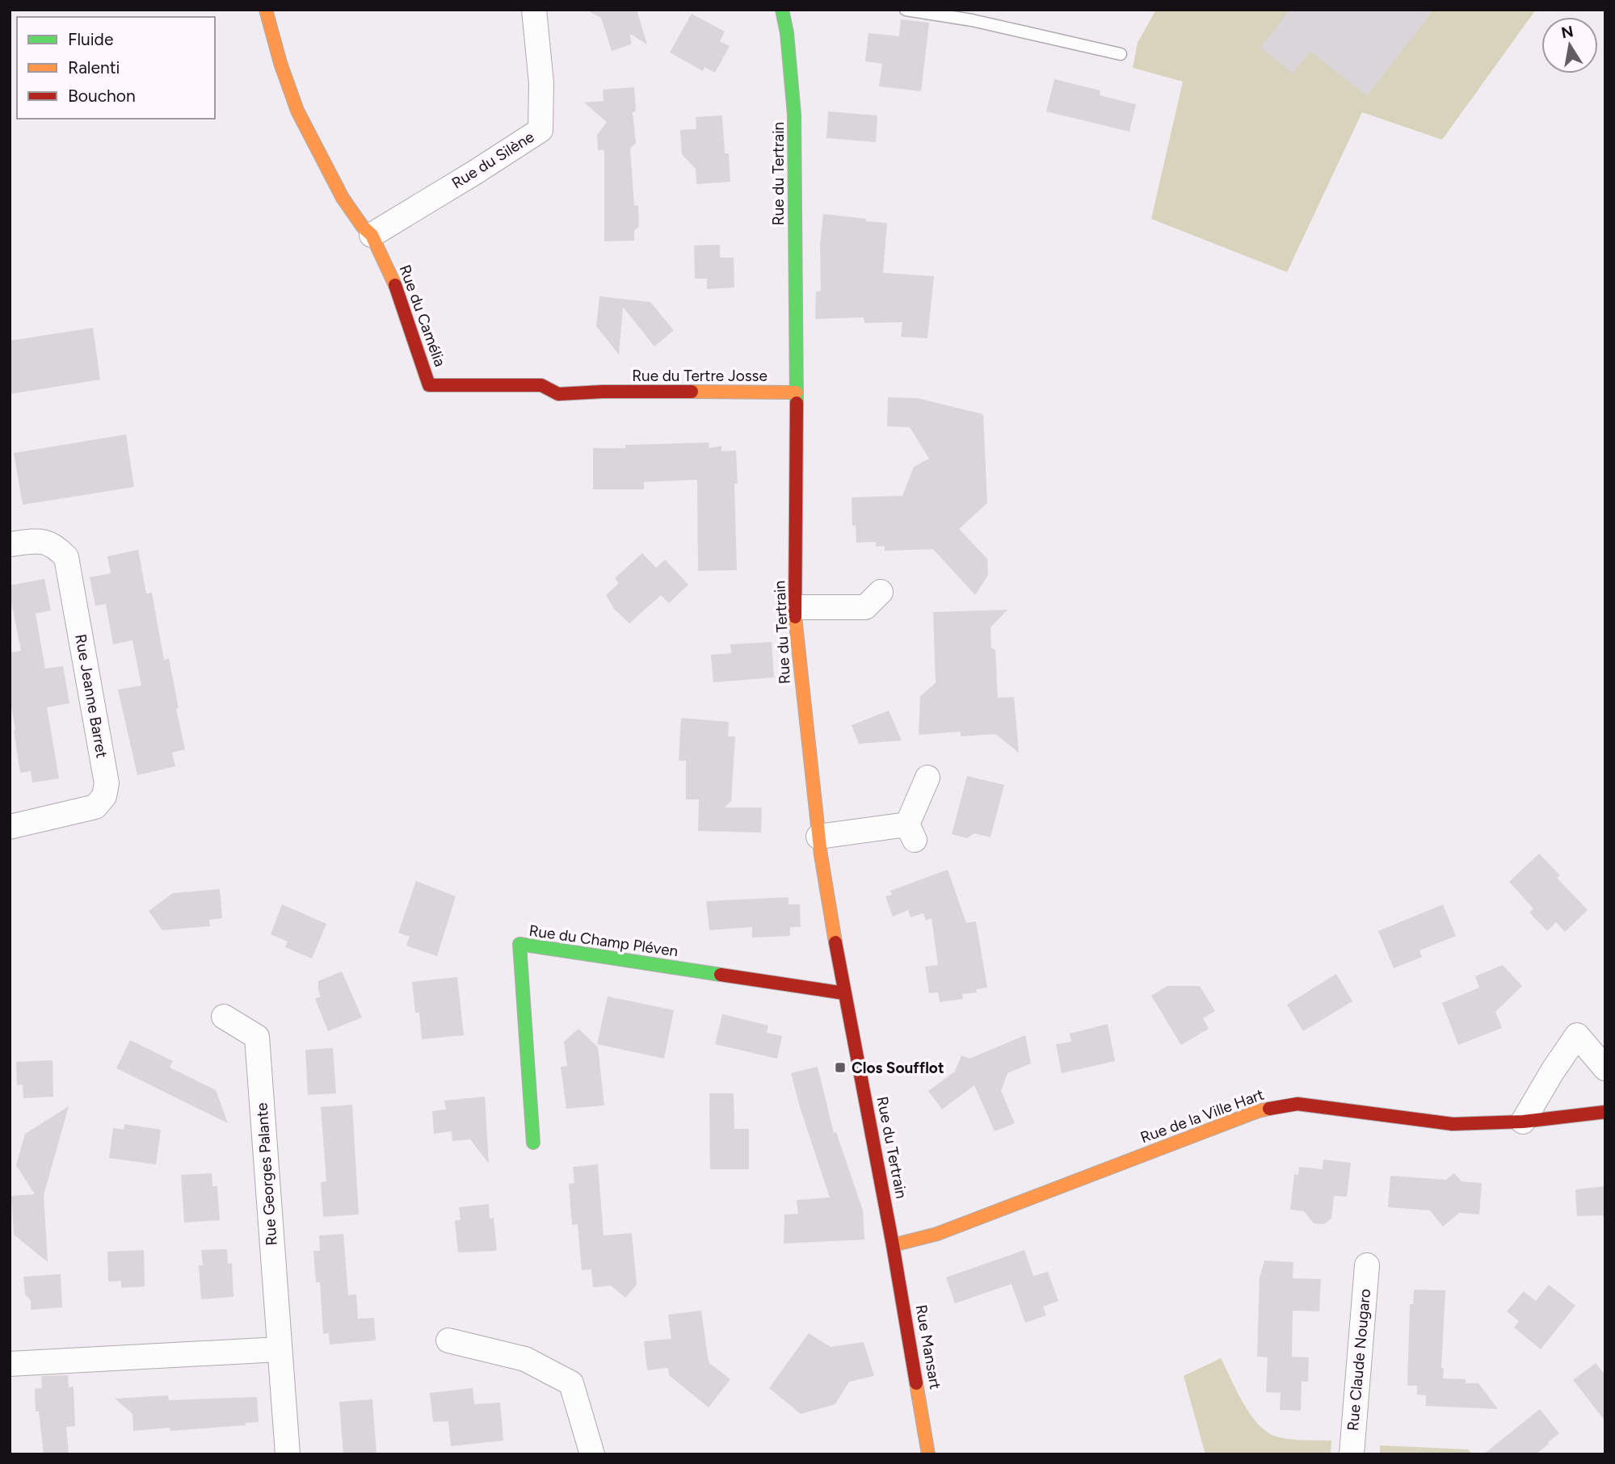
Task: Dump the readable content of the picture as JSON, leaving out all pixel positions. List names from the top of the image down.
{
  "streets": {
    "street": [
      "Rue du Silène",
      "Rue du Tertrain",
      "Rue du Camélia",
      "Rue du Tertre Josse",
      "Rue Jeanne Barret",
      "Rue du Champ Pléven",
      "Rue de la Ville Hart",
      "Rue Georges Palante",
      "Rue Mansart",
      "Rue Claude Nougaro"
    ]
  },
  "crossings": [
    ["Rue du Silène", "Rue du Camélia"],
    ["Rue du Tertrain", "Rue du Tertre Josse"],
    ["Rue du Tertrain", "Rue du Champ Pléven"],
    ["Rue du Tertrain", "Rue de la Ville Hart"],
    ["Rue du Tertrain", "Rue Mansart"],
    ["Rue du Camélia", "Rue du Tertre Josse"],
    ["Rue de la Ville Hart", "Rue Mansart"]
  ],
  "places": {
    "transit": ["Clos Soufflot"]
  },
  "legend": ["Fluide", "Ralenti", "Bouchon"],
  "north": "top"
}
